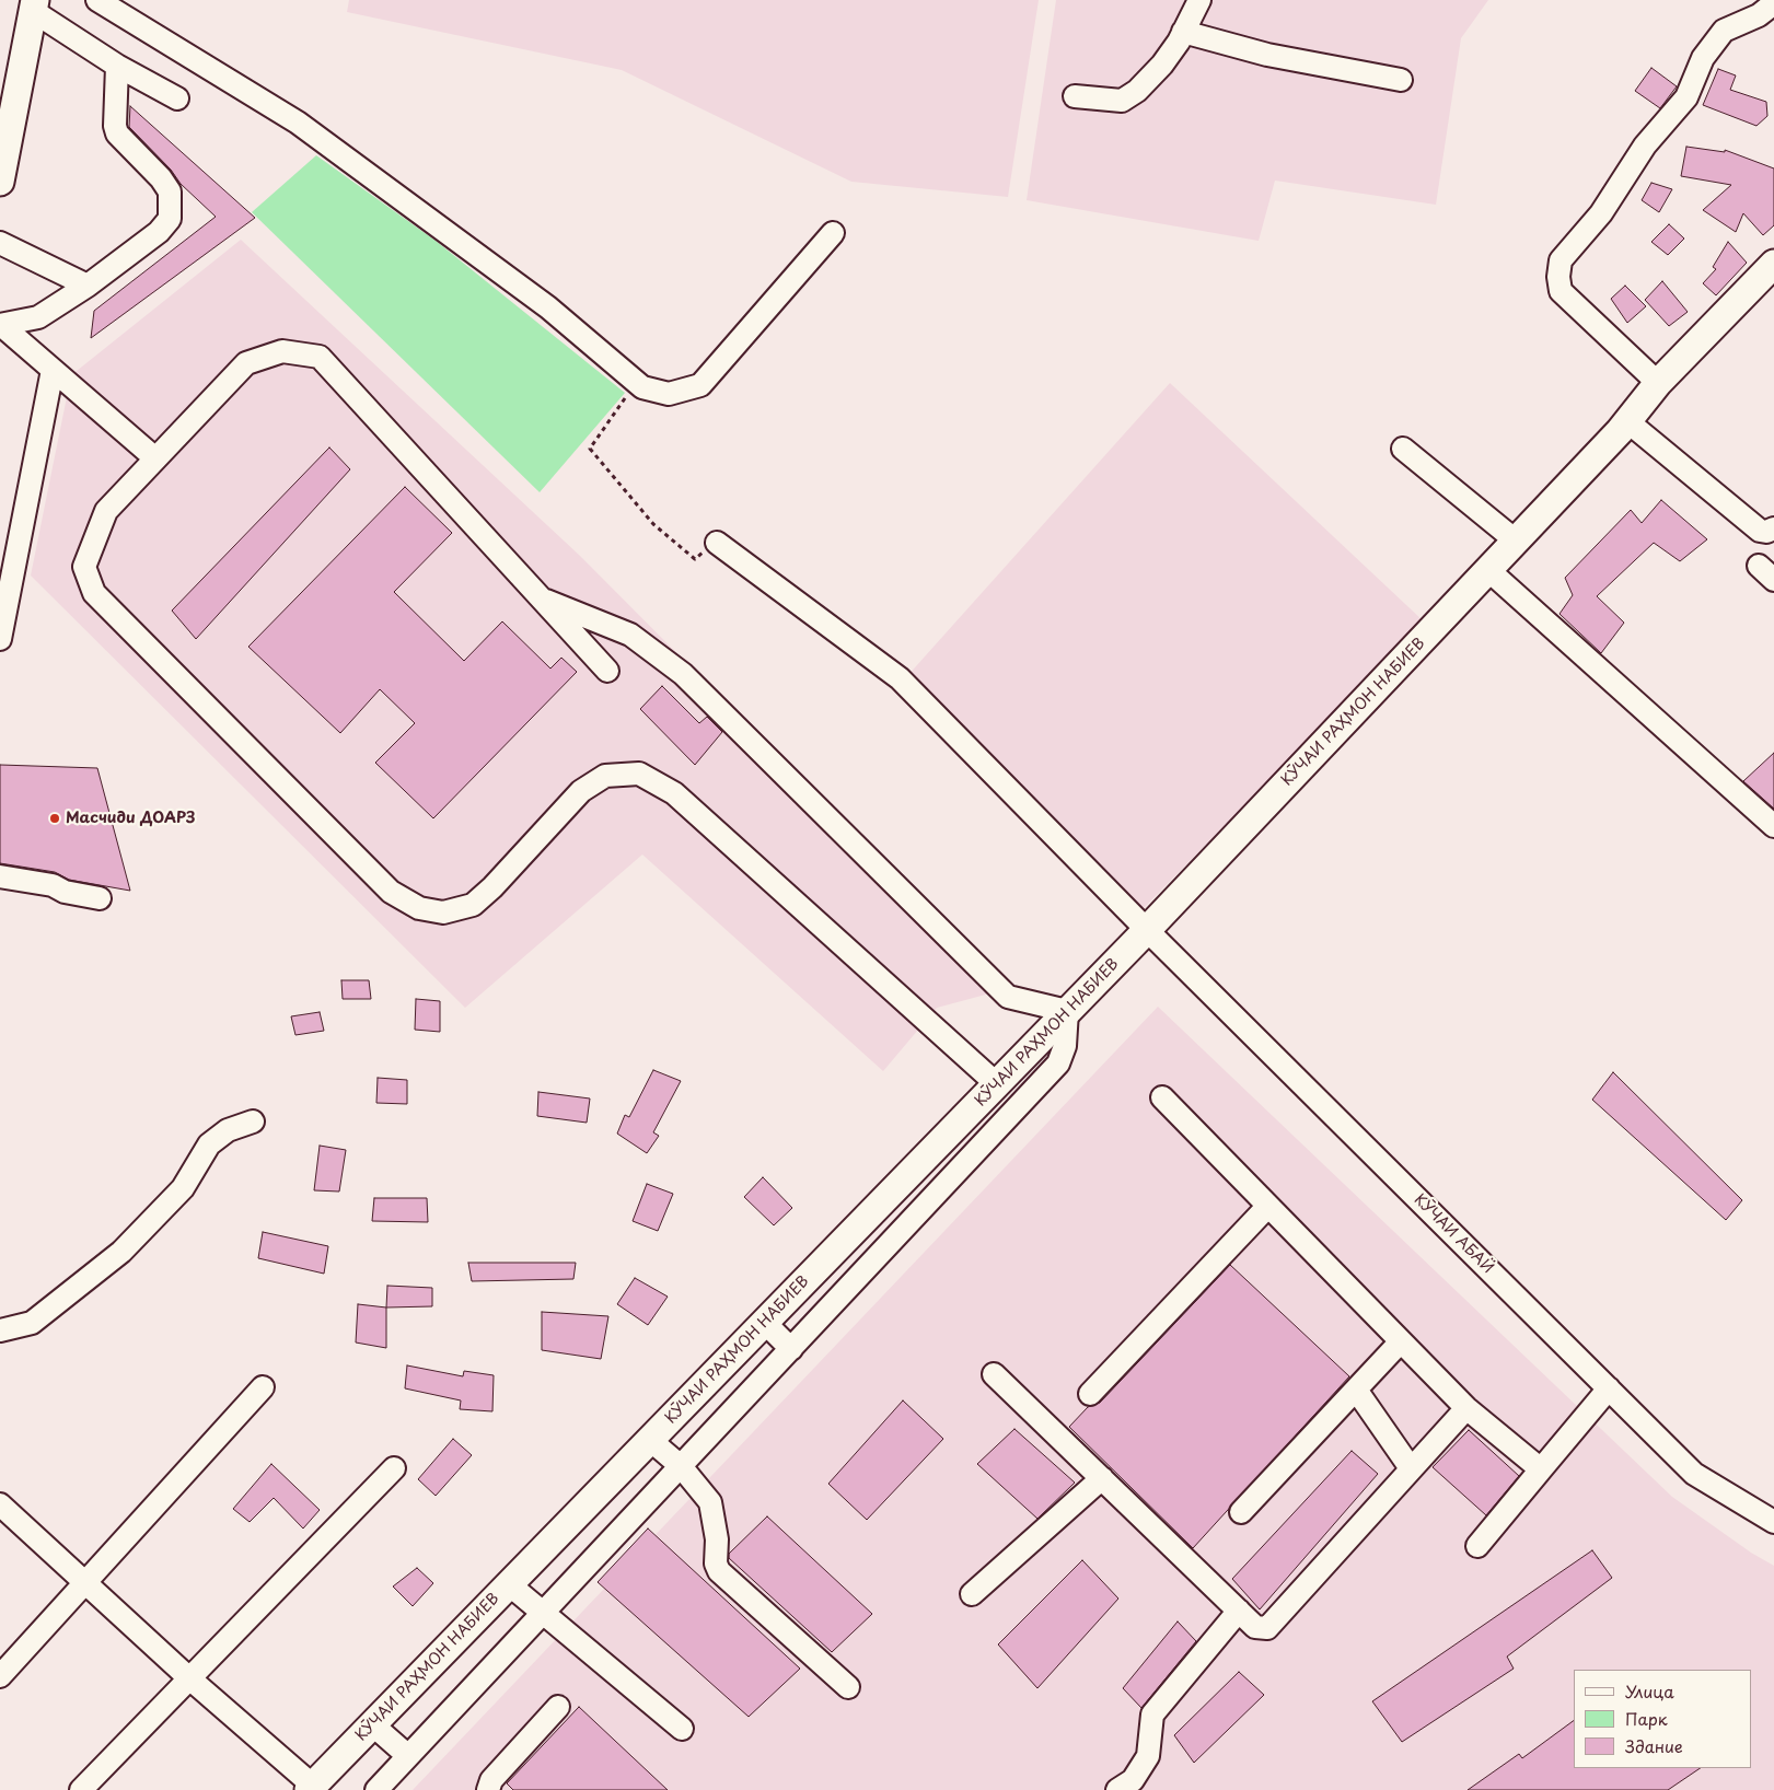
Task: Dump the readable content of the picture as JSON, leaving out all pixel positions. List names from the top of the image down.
{
  "streets": {
    "main road": ["КӮЧАИ РАҲМОН НАБИЕВ"],
    "street": ["КӮЧАИ АБАӢ"]
  },
  "crossings": [
    ["КӮЧАИ РАҲМОН НАБИЕВ", "КӮЧАИ АБАӢ"]
  ],
  "places": ["Масчиди ДОАРЗ"],
  "legend": ["Улица", "Парк", "Здание"]
}
